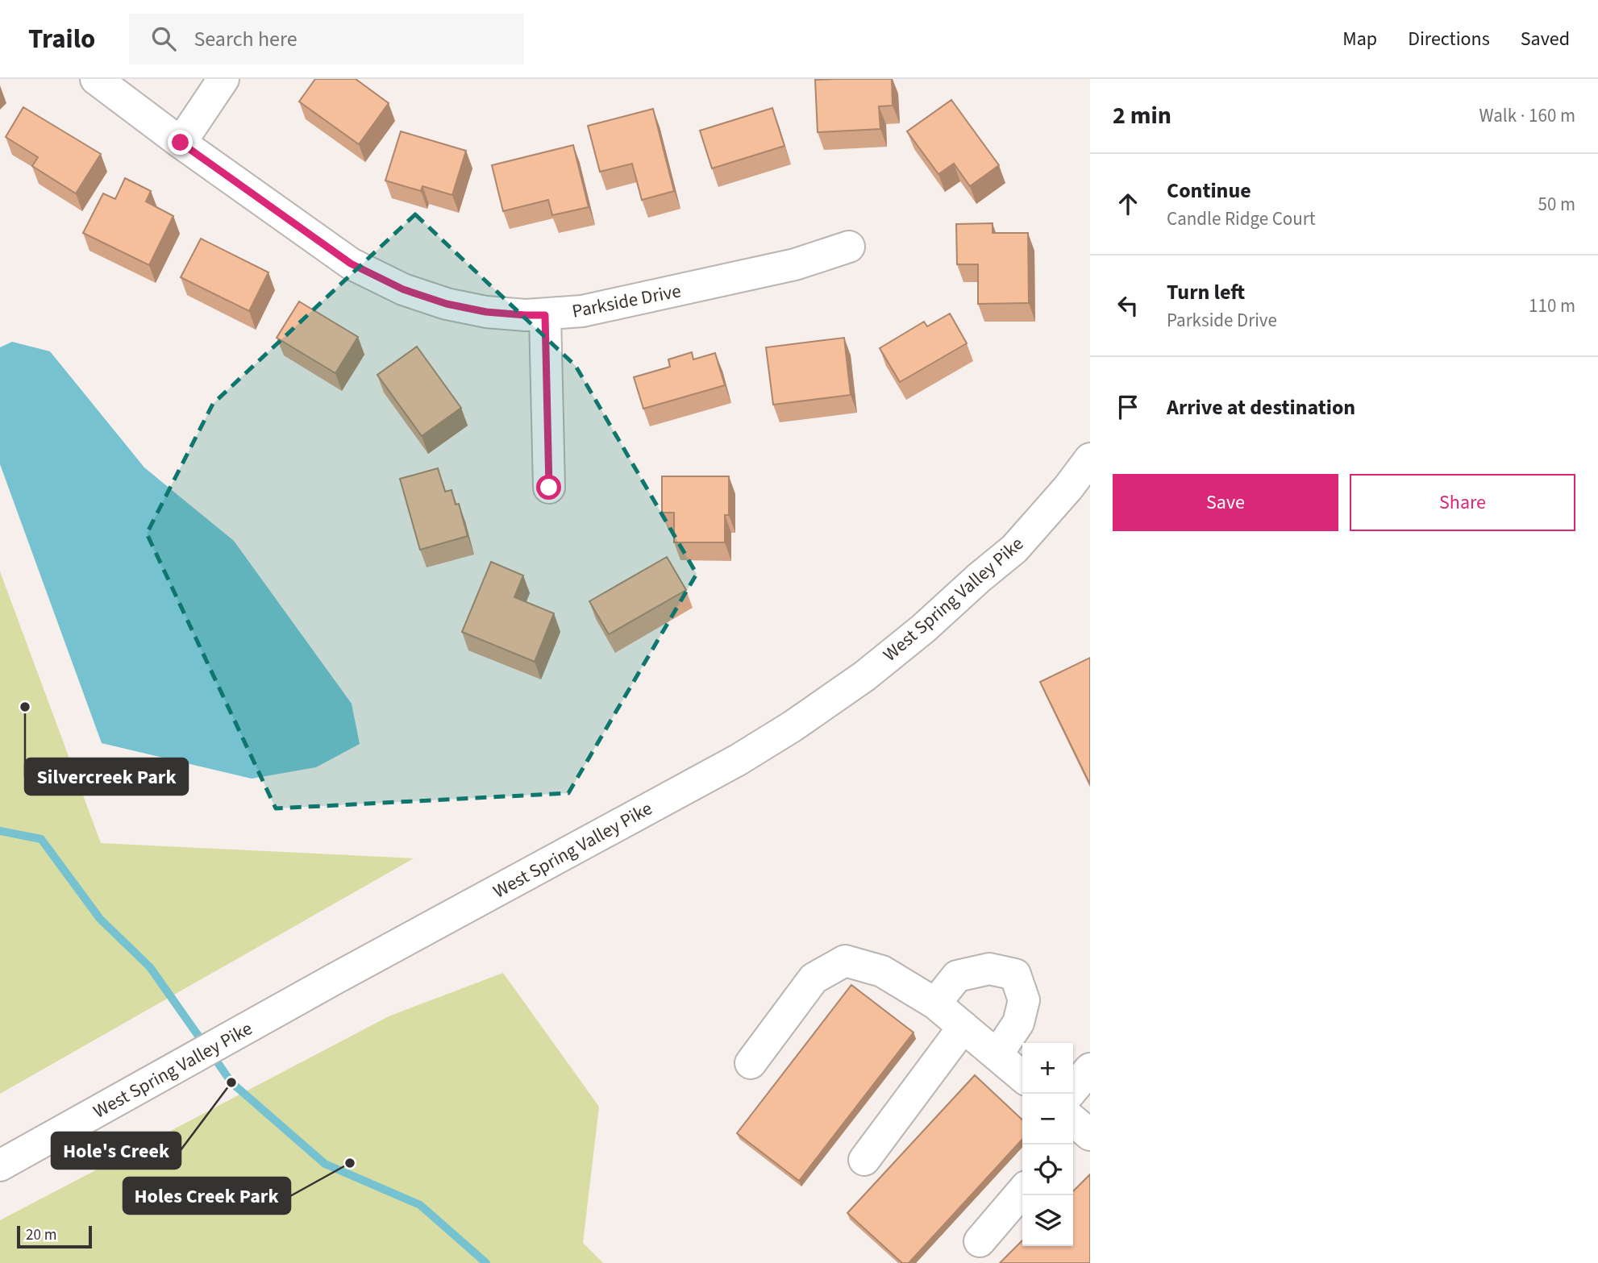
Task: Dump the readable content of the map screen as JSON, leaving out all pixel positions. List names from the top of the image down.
{
  "streets": {
    "street": ["Parkside Drive", "West Spring Valley Pike"]
  },
  "places": ["Silvercreek Park", "Hole's Creek", "Holes Creek Park"],
  "scale_bar": "20 m",
  "page": {
    "header": "Trailo",
    "search": "Search here",
    "nav": ["Map", "Directions", "Saved"],
    "heading": ["2 min", "Walk · 160 m"],
    "list": [
      ["Continue", "Candle Ridge Court", "50 m"],
      ["Turn left", "Parkside Drive", "110 m"],
      "Arrive at destination"
    ],
    "buttons": ["Save", "Share"],
    "map_buttons": ["+", "−"],
    "scale": "20 m"
  }
}
